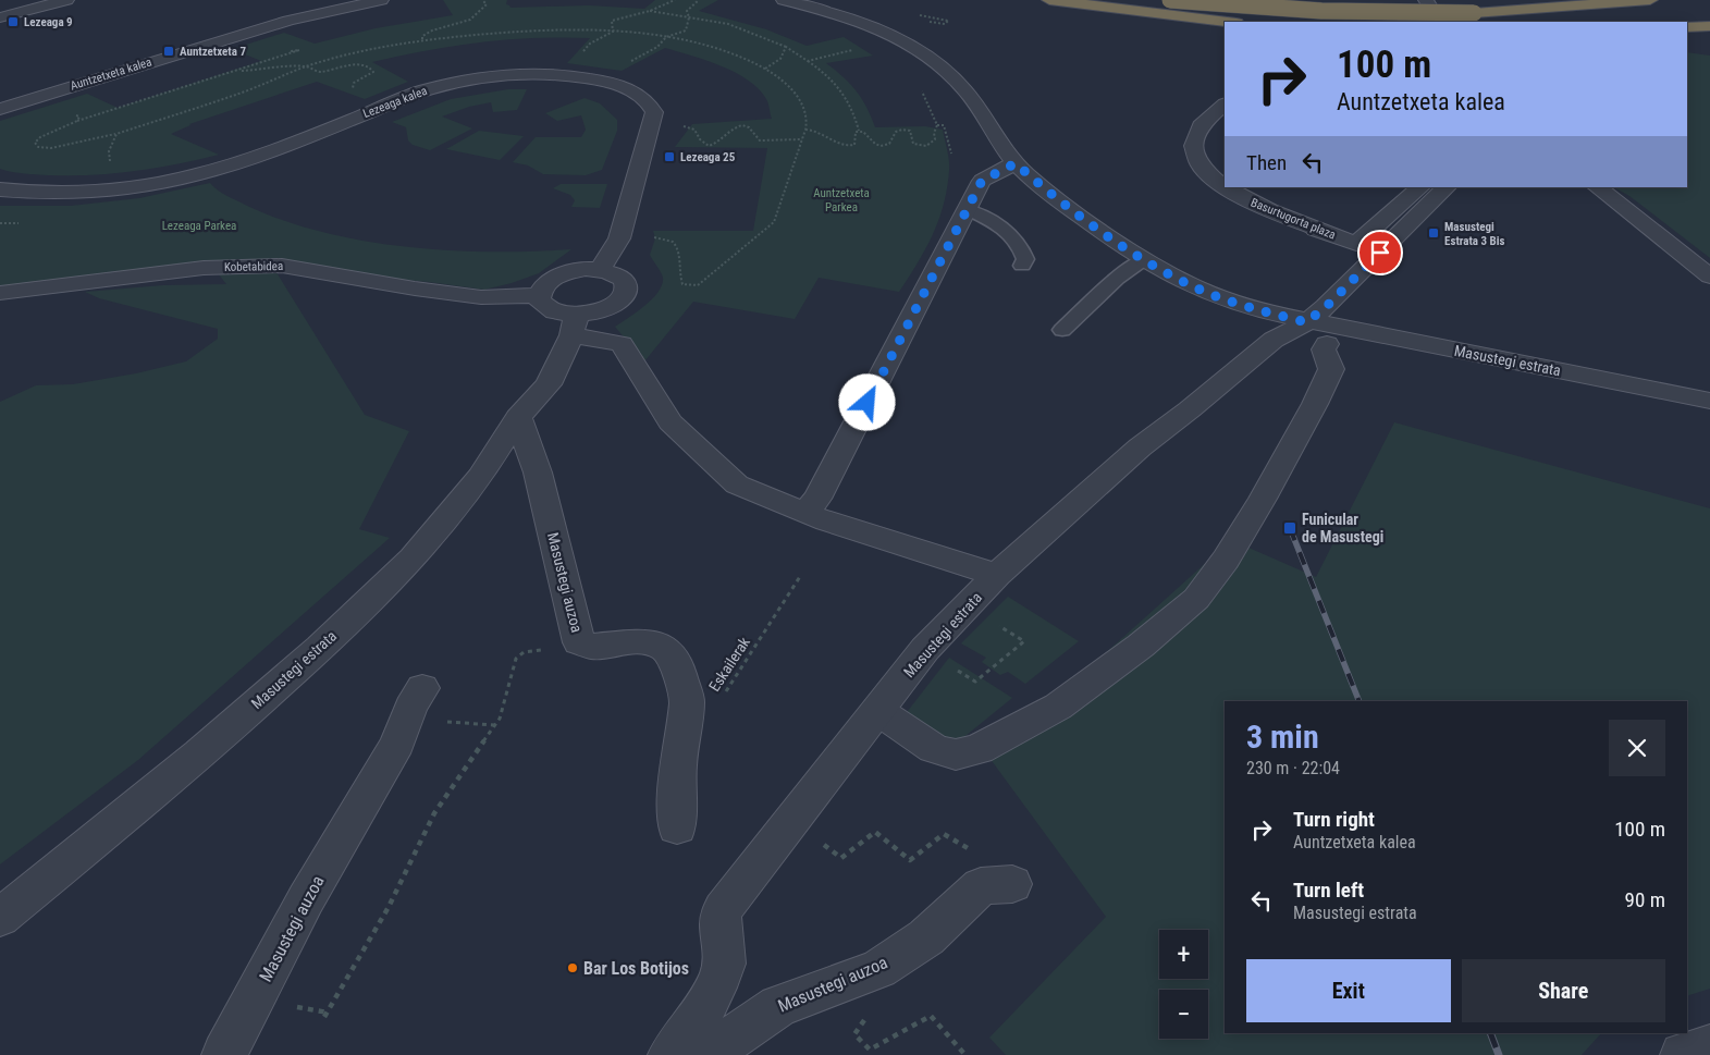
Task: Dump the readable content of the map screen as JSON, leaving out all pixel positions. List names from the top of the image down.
{
  "streets": {
    "street": [
      "Auntzetxeta kalea",
      "Lezeaga kalea",
      "Basurtugorta plaza",
      "Kobetabidea",
      "Masustegi estrata",
      "Masustegi auzoa"
    ],
    "path": ["Eskailerak"]
  },
  "crossings": [
    ["Masustegi estrata", "Masustegi auzoa"]
  ],
  "parks": ["Auntzetxeta Parkea", "Lezeaga Parkea"],
  "places": {
    "transit": [
      "Lezeaga 9",
      "Auntzetxeta 7",
      "Lezeaga 25",
      "Masustegi Estrata 3 Bis",
      "Funicular de Masustegi"
    ],
    "other": ["Bar Los Botijos"]
  },
  "page": {
    "turn": ["100 m", "Auntzetxeta kalea"],
    "then": "Then",
    "heading": ["3 min", "230 m · 22:04"],
    "list": [
      {
        "name": "Turn right",
        "note": "Auntzetxeta kalea",
        "value": "100 m"
      },
      {
        "name": "Turn left",
        "note": "Masustegi estrata",
        "value": "90 m"
      }
    ],
    "map_buttons": ["+", "−"],
    "buttons": ["Exit", "Share"]
  }
}
